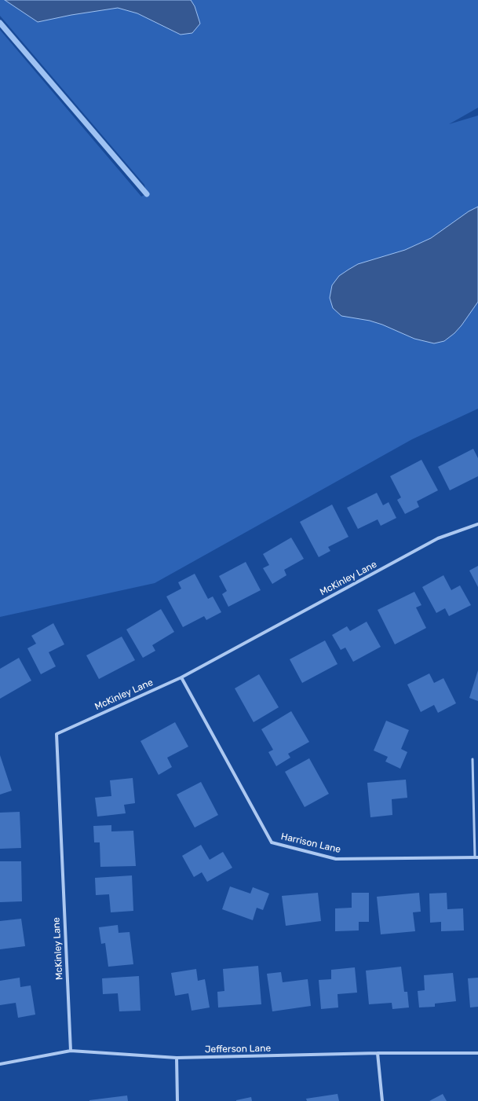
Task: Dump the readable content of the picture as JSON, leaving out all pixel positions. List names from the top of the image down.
{
  "streets": {
    "street": ["McKinley Lane", "Harrison Lane", "Jefferson Lane"]
  },
  "crossings": [
    ["McKinley Lane", "Harrison Lane"],
    ["McKinley Lane", "Jefferson Lane"]
  ]
}
